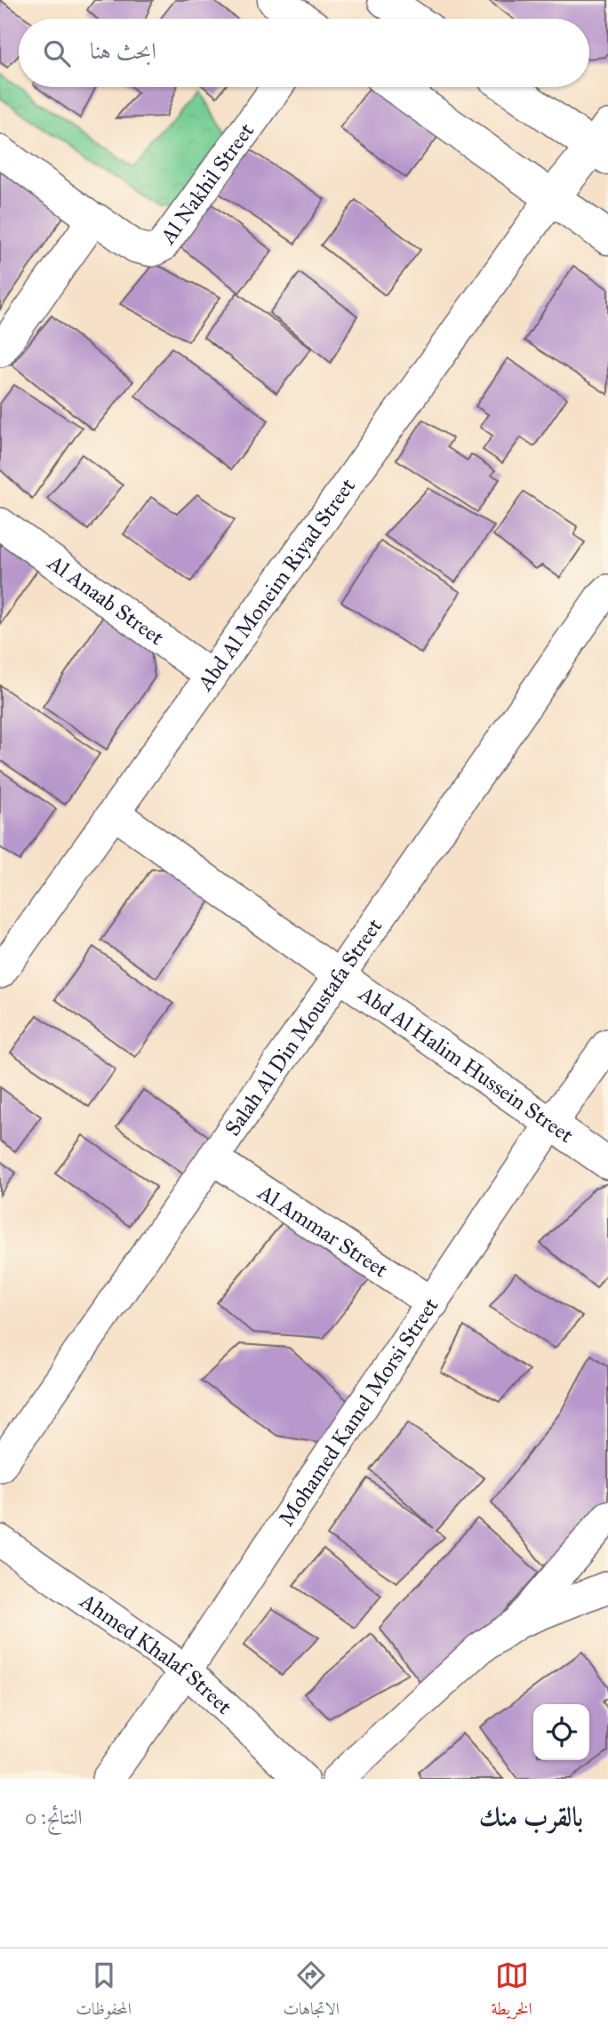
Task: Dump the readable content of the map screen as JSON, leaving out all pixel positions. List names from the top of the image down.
{
  "streets": {
    "street": [
      "Al Nakhil Street",
      "Abd Al Moneim Riyad Street",
      "Al Anaab Street",
      "Salah Al Din Moustafa Street",
      "Abd Al Halim Hussein Street",
      "Al Ammar Street",
      "Mohamed Kamel Morsi Street",
      "Ahmed Khalaf Street"
    ]
  },
  "crossings": [
    ["Abd Al Moneim Riyad Street", "Al Anaab Street"],
    ["Abd Al Moneim Riyad Street", "Abd Al Halim Hussein Street"],
    ["Salah Al Din Moustafa Street", "Abd Al Halim Hussein Street"],
    ["Salah Al Din Moustafa Street", "Al Ammar Street"],
    ["Abd Al Halim Hussein Street", "Mohamed Kamel Morsi Street"],
    ["Al Ammar Street", "Mohamed Kamel Morsi Street"],
    ["Mohamed Kamel Morsi Street", "Ahmed Khalaf Street"]
  ],
  "page": {
    "search": "ابحث هنا",
    "heading": ["بالقرب منك", "النتائج: 0"],
    "nav": ["الخريطة", "الاتجاهات", "المحفوظات"]
  }
}
